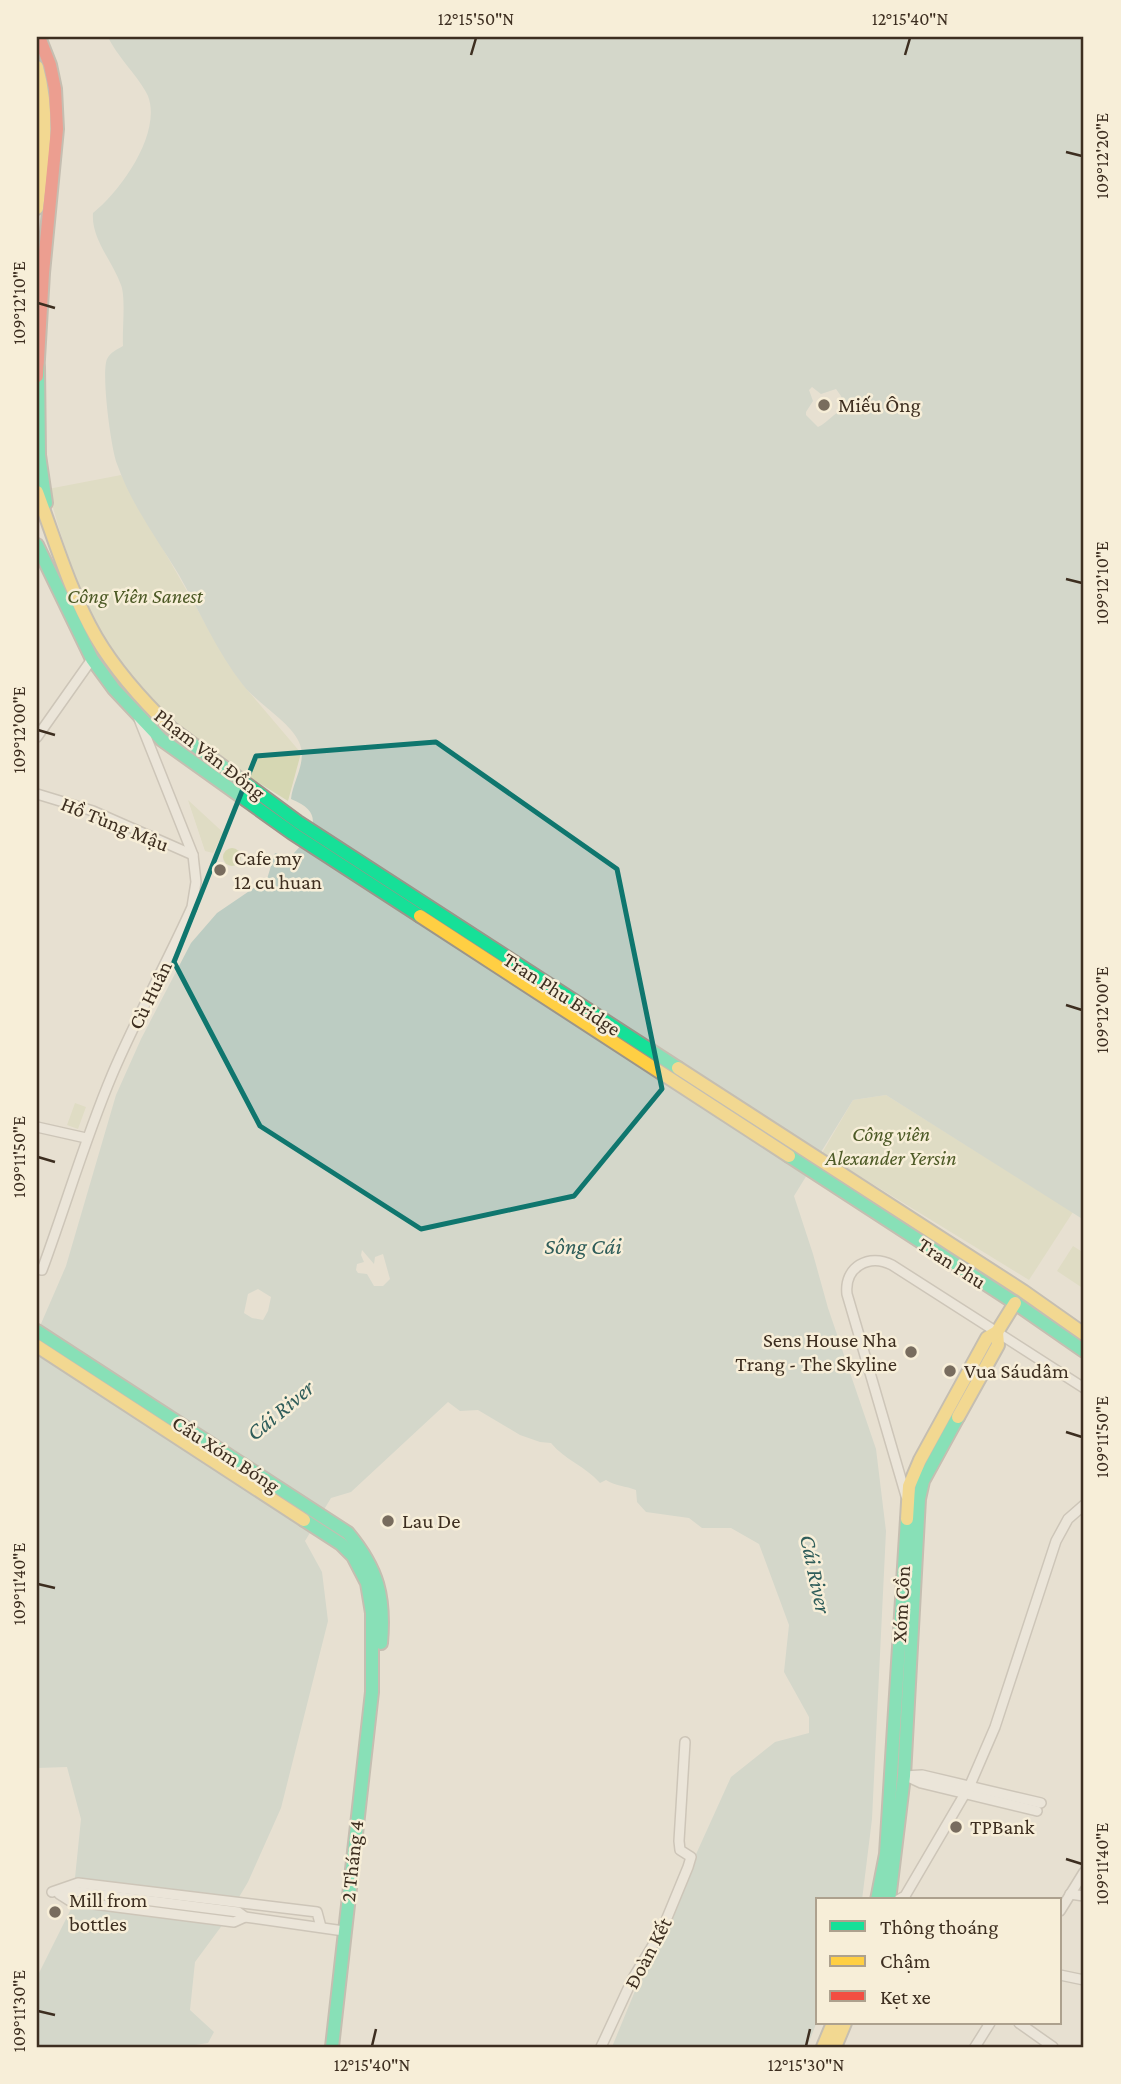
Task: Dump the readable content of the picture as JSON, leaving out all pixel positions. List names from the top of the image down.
{
  "streets": {
    "main road": [
      "Phạm Văn Đồng",
      "Tran Phu Bridge",
      "Tran Phu",
      "Cầu Xóm Bóng",
      "Xóm Cồn",
      "2 Tháng 4"
    ],
    "street": ["Hồ Tùng Mậu", "Cù Huân", "Đoàn Kết"]
  },
  "crossings": [
    ["Phạm Văn Đồng", "Tran Phu Bridge"],
    ["Phạm Văn Đồng", "Cù Huân"],
    ["Hồ Tùng Mậu", "Cù Huân"],
    ["Tran Phu Bridge", "Tran Phu"],
    ["Tran Phu", "Xóm Cồn"],
    ["Cầu Xóm Bóng", "2 Tháng 4"]
  ],
  "water": ["Sông Cái", "Cái River"],
  "parks": ["Công Viên Sanest", "Công viên Alexander Yersin"],
  "places": [
    "Miếu Ông",
    "Cafe my 12 cu huan",
    "Sens House Nha Trang - The Skyline",
    "Vua Sáudâm",
    "Lau De",
    "TPBank",
    "Mill from bottles"
  ],
  "legend": ["Thông thoáng", "Chậm", "Kẹt xe"],
  "coordinates": [
    "12°15'50\"N",
    "12°15'40\"N",
    "109°12'20\"E",
    "109°12'10\"E",
    "109°12'00\"E",
    "109°11'50\"E",
    "109°11'40\"E",
    "109°11'30\"E",
    "12°15'30\"N"
  ]
}
